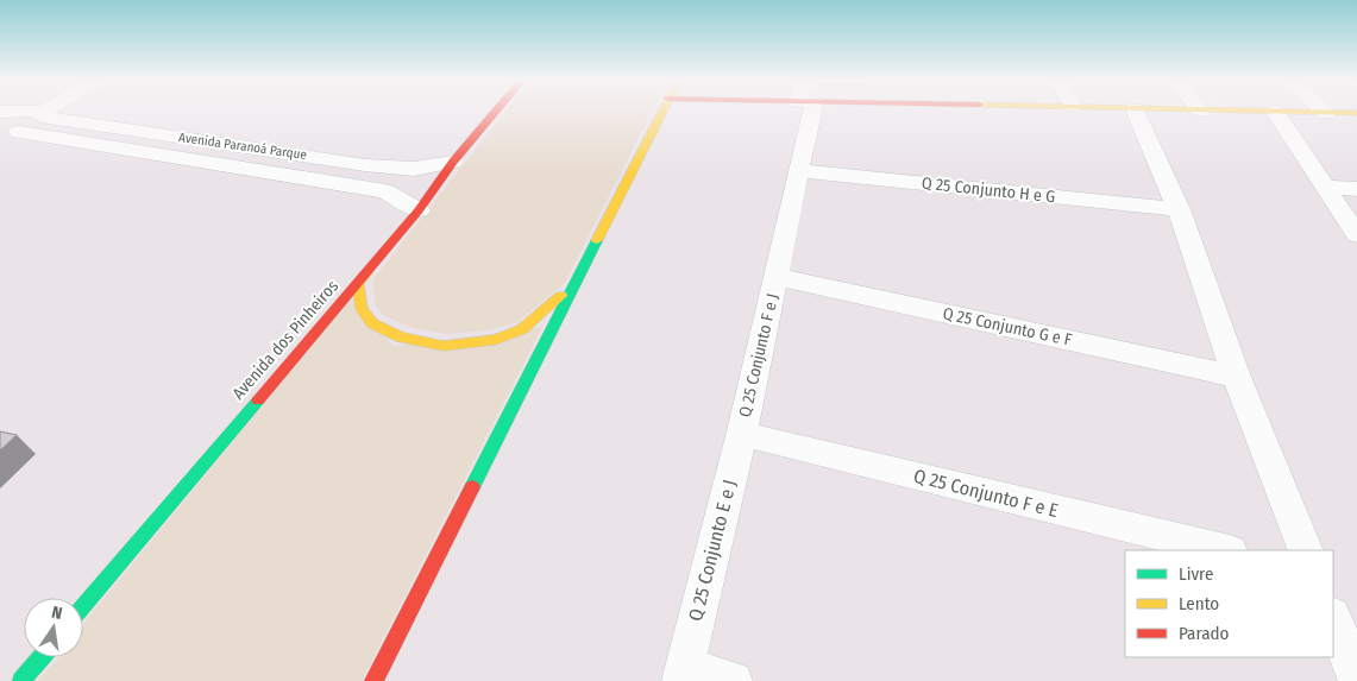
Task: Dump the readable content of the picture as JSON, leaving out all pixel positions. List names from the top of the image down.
{
  "streets": {
    "street": [
      "Avenida Paranoá Parque",
      "Q 25 Conjunto H e G",
      "Q 25 Conjunto G e F",
      "Avenida dos Pinheiros",
      "Q 25 Conjunto F e J",
      "Q 25 Conjunto F e E",
      "Q 25 Conjunto E e J"
    ]
  },
  "crossings": [
    ["Avenida Paranoá Parque", "Avenida dos Pinheiros"],
    ["Q 25 Conjunto H e G", "Q 25 Conjunto F e J"],
    ["Q 25 Conjunto G e F", "Q 25 Conjunto F e J"],
    ["Q 25 Conjunto F e J", "Q 25 Conjunto F e E"],
    ["Q 25 Conjunto F e J", "Q 25 Conjunto E e J"],
    ["Q 25 Conjunto F e E", "Q 25 Conjunto E e J"]
  ],
  "legend": ["Livre", "Lento", "Parado"],
  "north": "top"
}
